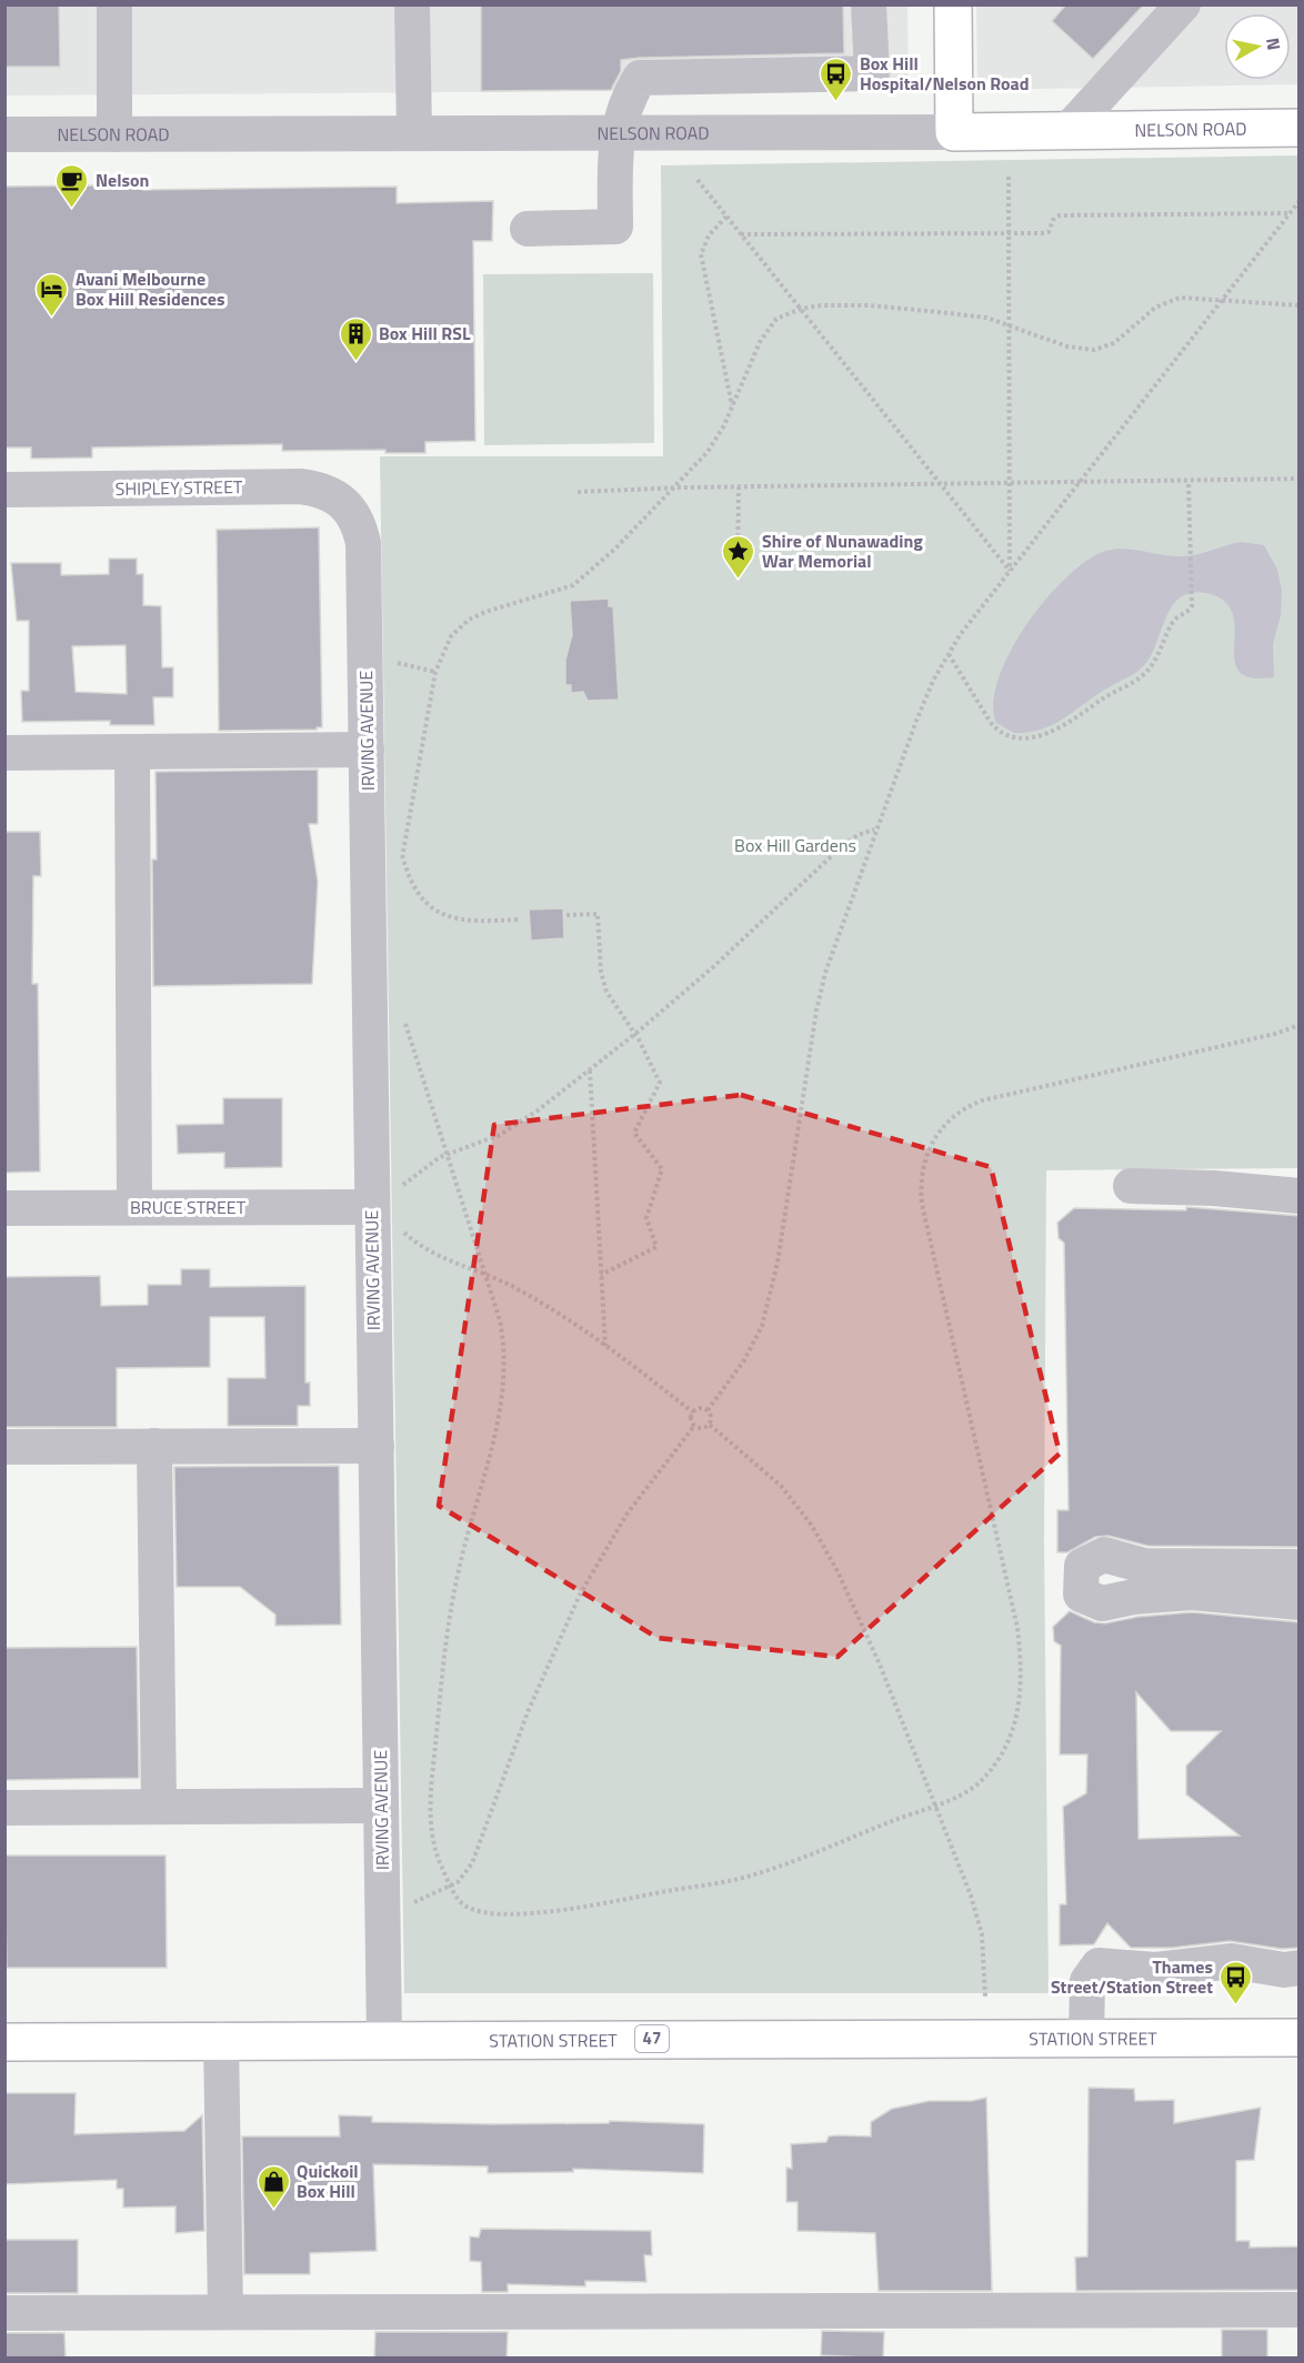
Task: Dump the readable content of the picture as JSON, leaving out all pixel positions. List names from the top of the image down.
{
  "streets": {
    "main road": ["NELSON ROAD", "STATION STREET", "47"],
    "street": ["SHIPLEY STREET", "IRVING AVENUE", "BRUCE STREET"]
  },
  "crossings": [
    ["SHIPLEY STREET", "IRVING AVENUE"],
    ["IRVING AVENUE", "BRUCE STREET"],
    ["IRVING AVENUE", "STATION STREET"]
  ],
  "parks": ["Box Hill Gardens"],
  "places": {
    "bus stop": ["Box Hill Hospital/Nelson Road", "Thames Street/Station Street"],
    "cafe": ["Nelson"],
    "hotel": ["Avani Melbourne Box Hill Residences"],
    "building": ["Box Hill RSL"],
    "place": ["Shire of Nunawading War Memorial"],
    "shop": ["Quickoil Box Hill"]
  },
  "north": "right"
}
